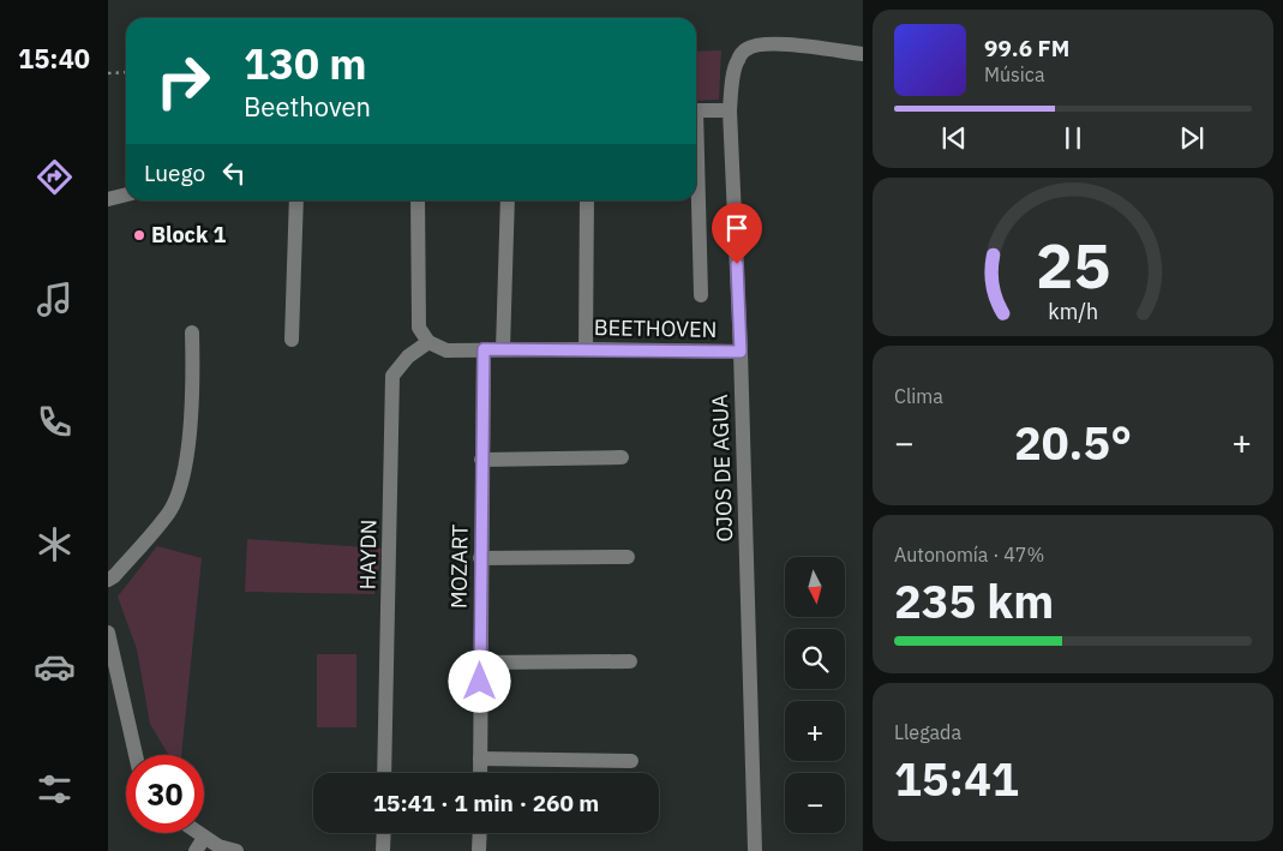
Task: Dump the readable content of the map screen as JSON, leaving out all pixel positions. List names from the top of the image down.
{
  "streets": {
    "street": [
      "BEETHOVEN",
      "OJOS DE AGUA",
      "HAYDN",
      "MOZART"
    ]
  },
  "crossings": [
    ["BEETHOVEN", "OJOS DE AGUA"],
    ["BEETHOVEN", "HAYDN"],
    ["BEETHOVEN", "MOZART"]
  ],
  "places": ["Block 1"],
  "north": "bottom",
  "page": {
    "tabs": "15:40",
    "turn": ["130 m", "Beethoven"],
    "song": ["99.6 FM", "Música"],
    "then": "Luego",
    "tile": [
      "Clima",
      ["Autonomía · 47%", "235 km"],
      ["Llegada", "15:41"]
    ],
    "heat": ["−", "20.5°", "+"],
    "map_buttons": ["+", "−"],
    "limit": "30",
    "trip": "15:41 · 1 min · 260 m",
    "gauge": ["25", "km/h"]
  }
}
